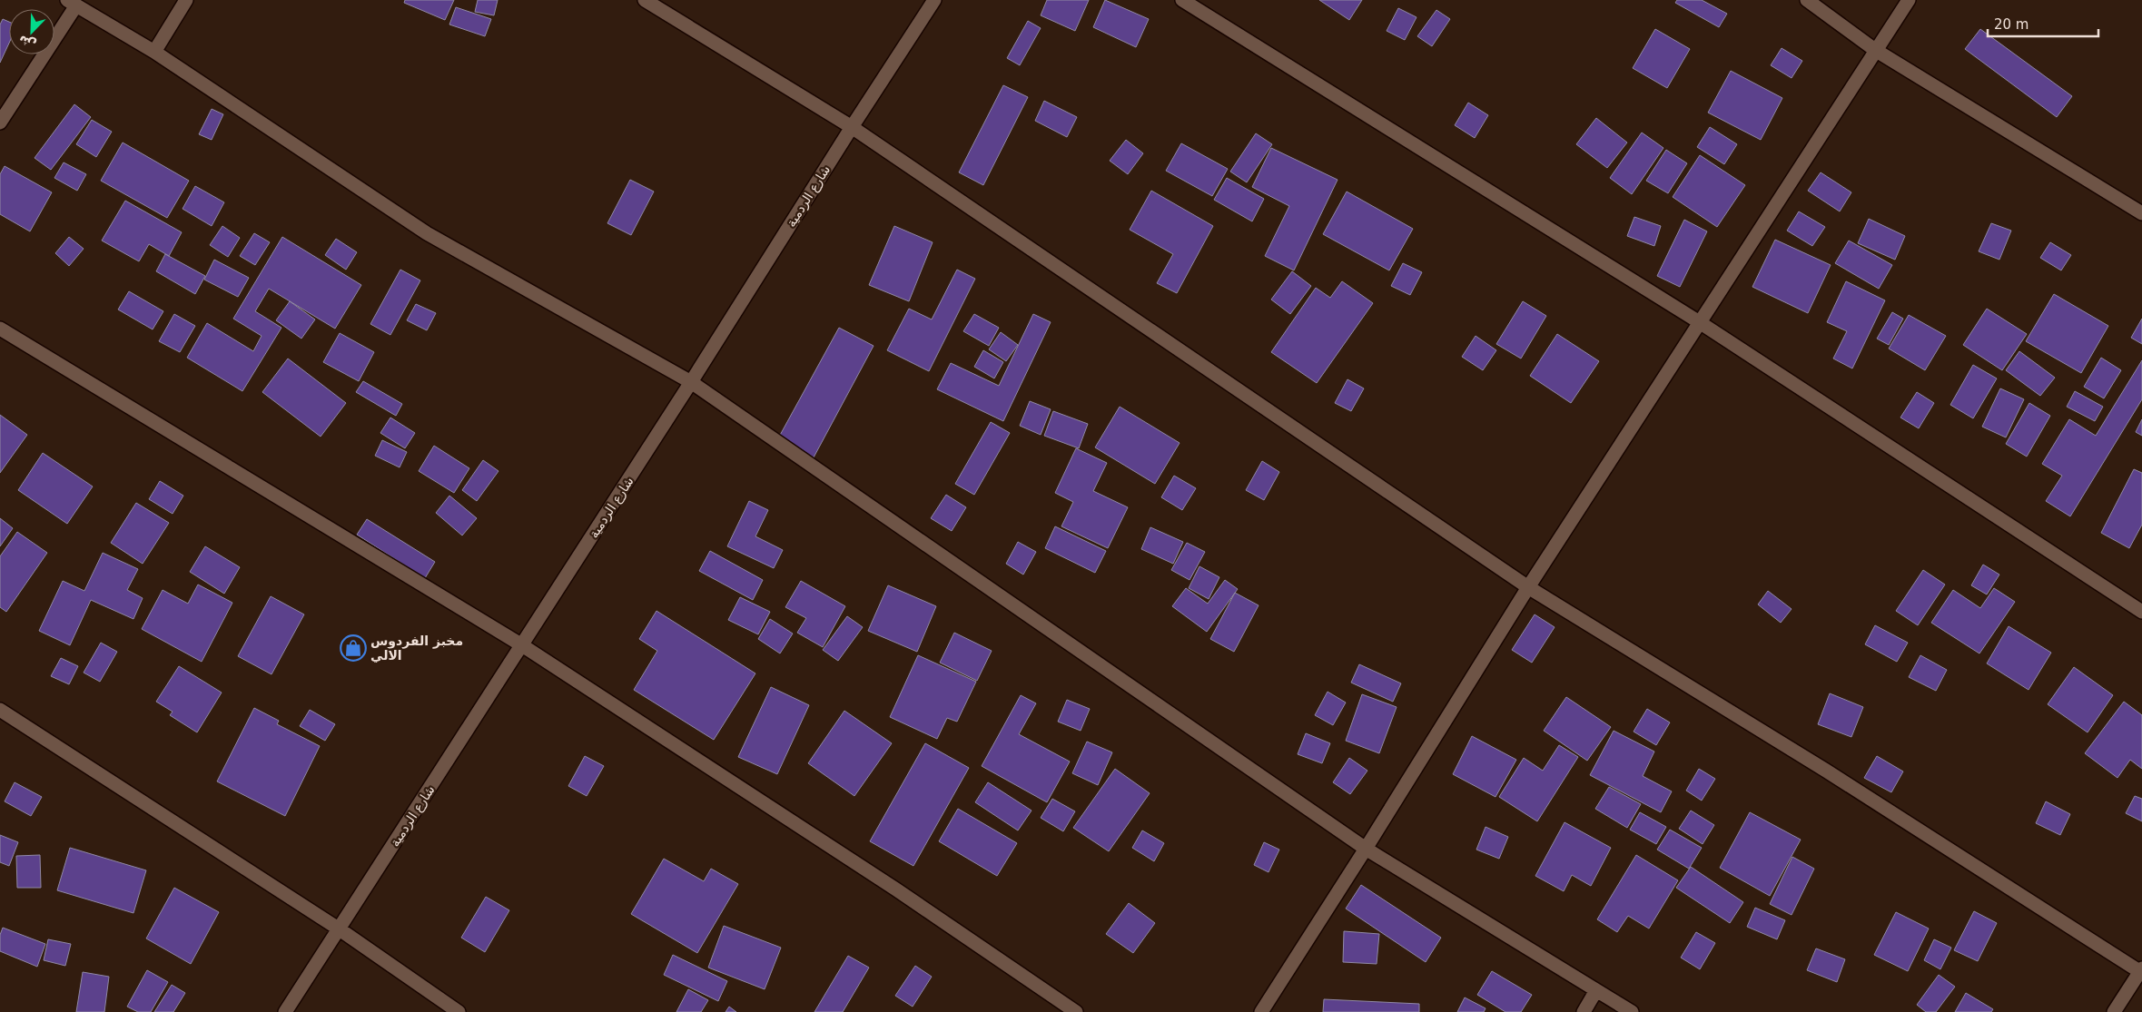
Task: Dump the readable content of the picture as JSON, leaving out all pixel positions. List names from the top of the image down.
{
  "streets": {
    "street": ["شارع الردمية"]
  },
  "places": {
    "shop": ["مخبز الفردوس الالي"]
  },
  "scale_bar": "20 m",
  "north": "bottom left"
}
